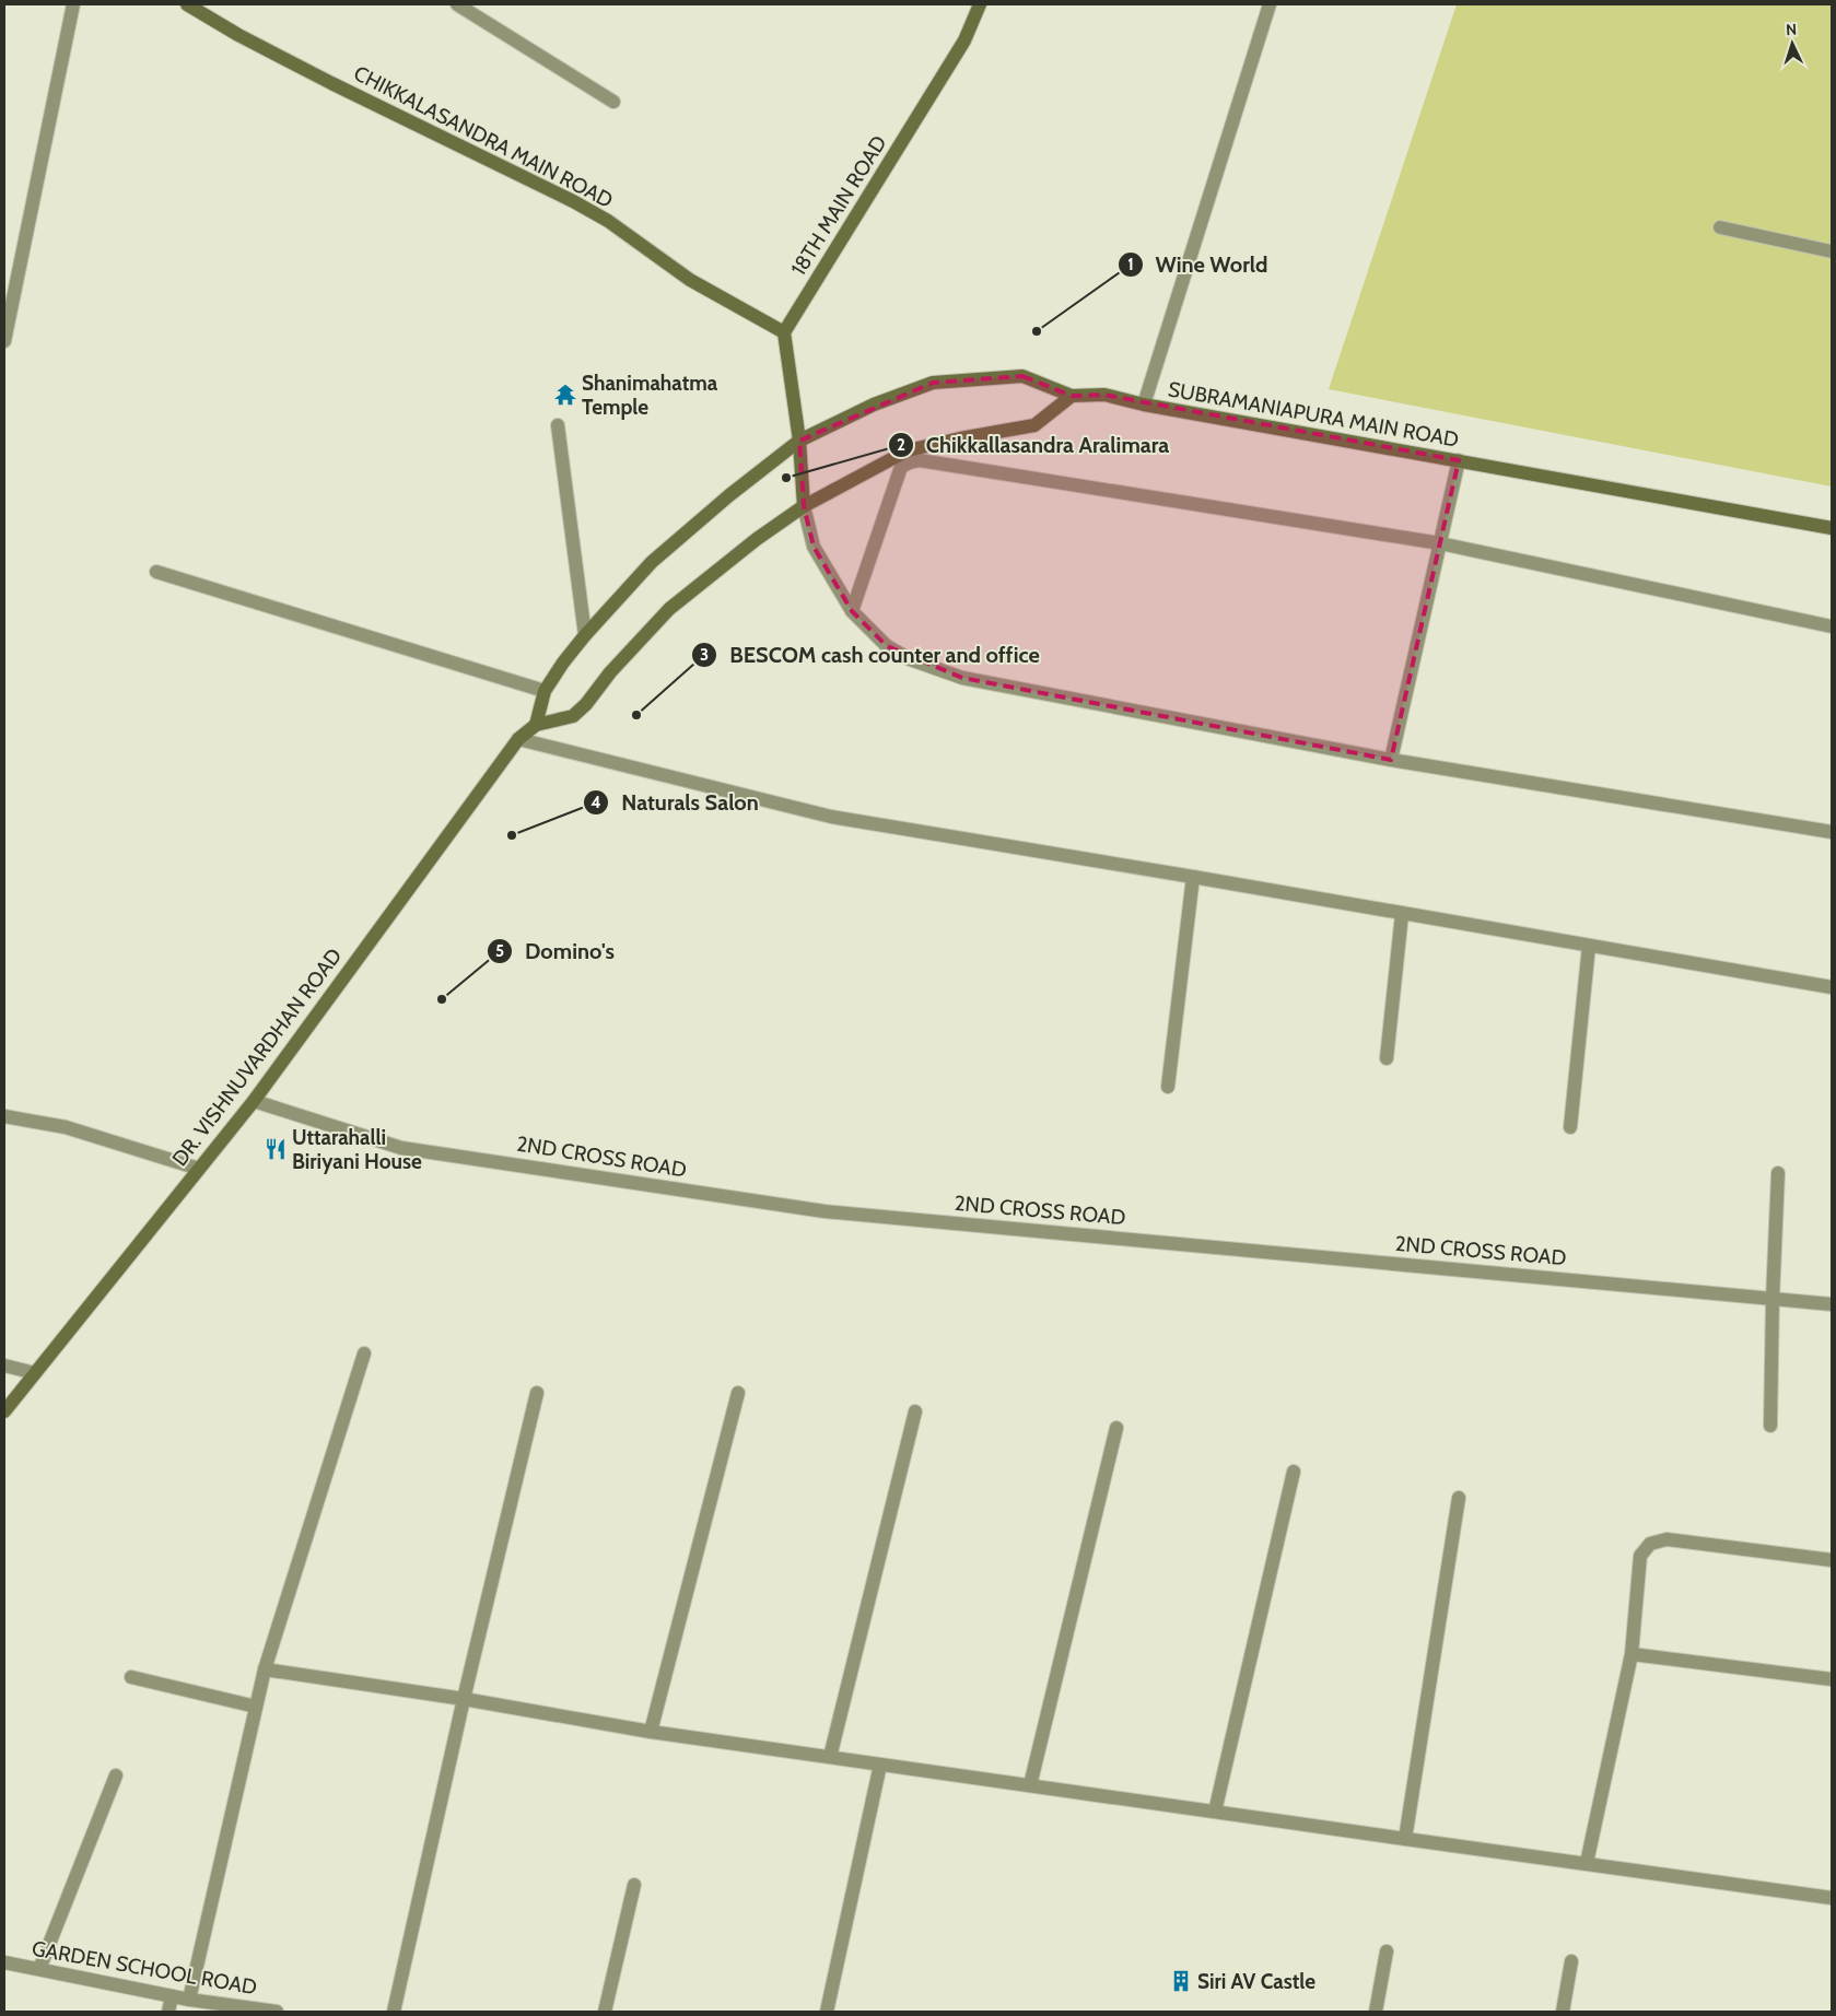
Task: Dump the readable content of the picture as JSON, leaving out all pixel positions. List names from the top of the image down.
{
  "streets": {
    "main road": [
      "CHIKKALASANDRA MAIN ROAD",
      "18TH MAIN ROAD",
      "SUBRAMANIAPURA MAIN ROAD",
      "DR. VISHNUVARDHAN ROAD"
    ],
    "street": ["2ND CROSS ROAD", "GARDEN SCHOOL ROAD"]
  },
  "crossings": [
    ["CHIKKALASANDRA MAIN ROAD", "18TH MAIN ROAD"],
    ["SUBRAMANIAPURA MAIN ROAD", "DR. VISHNUVARDHAN ROAD"],
    ["DR. VISHNUVARDHAN ROAD", "2ND CROSS ROAD"]
  ],
  "places": {
    "other": [
      "Wine World",
      "Chikkallasandra Aralimara",
      "BESCOM cash counter and office",
      "Naturals Salon",
      "Domino's"
    ],
    "temple": ["Shanimahatma Temple"],
    "restaurant": ["Uttarahalli Biriyani House"],
    "building": ["Siri AV Castle"]
  },
  "north": "top"
}
